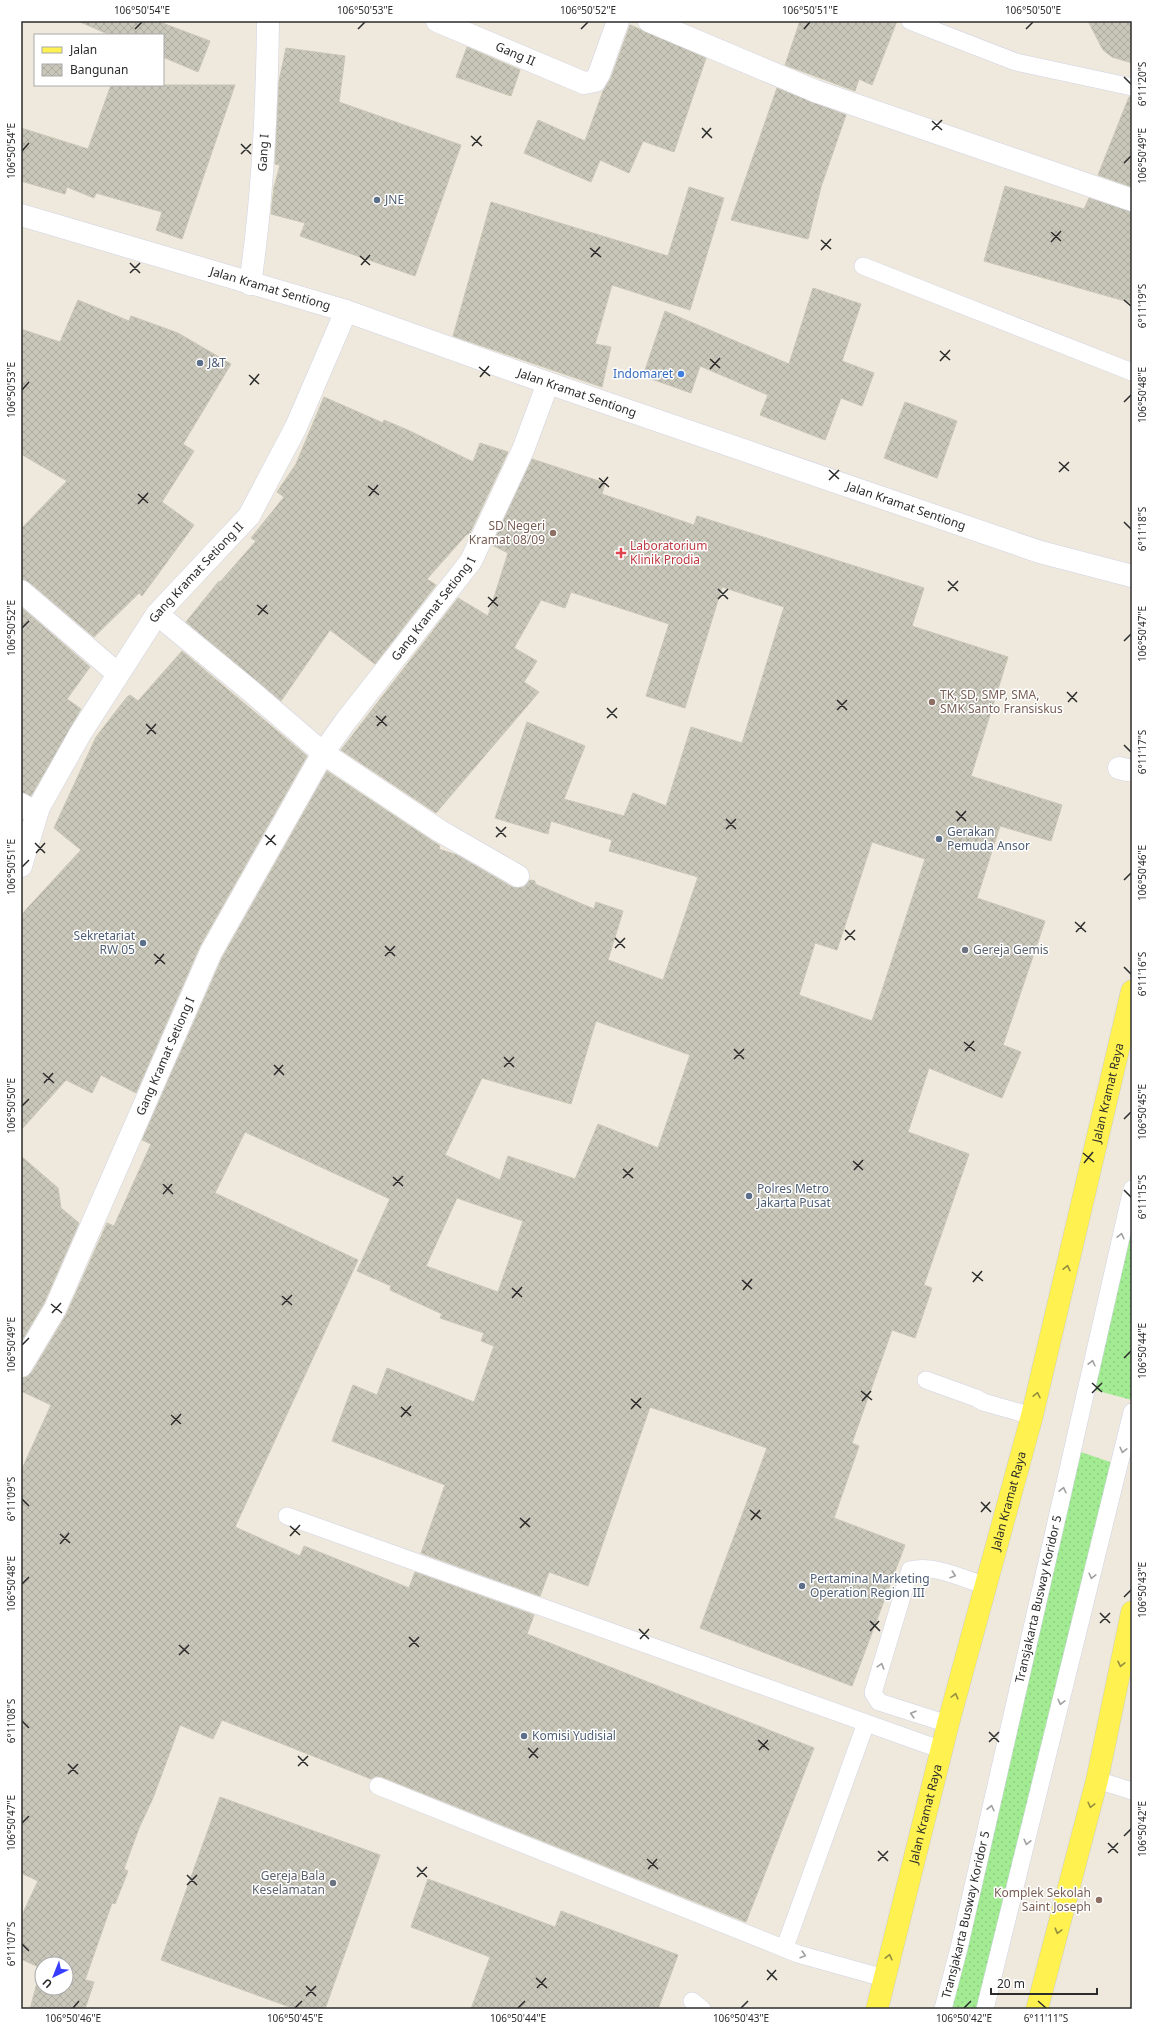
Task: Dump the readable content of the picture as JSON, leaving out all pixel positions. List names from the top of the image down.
{
  "streets": {
    "main road": ["Jalan Kramat Raya"],
    "street": [
      "Gang II",
      "Gang I",
      "Jalan Kramat Sentiong",
      "Gang Kramat Setiong II",
      "Gang Kramat Setiong I"
    ],
    "lane": ["Transjakarta Busway Koridor 5"]
  },
  "crossings": [
    ["Gang I", "Jalan Kramat Sentiong"],
    ["Jalan Kramat Sentiong", "Gang Kramat Setiong II"],
    ["Jalan Kramat Sentiong", "Gang Kramat Setiong I"]
  ],
  "places": {
    "other": [
      "JNE",
      "J&T",
      "Indomaret",
      "SD Negeri Kramat 08/09",
      "TK, SD, SMP, SMA, SMK Santo Fransiskus",
      "Gerakan Pemuda Ansor",
      "Sekretariat RW 05",
      "Gereja Gemis",
      "Polres Metro Jakarta Pusat",
      "Pertamina Marketing Operation Region III",
      "Komisi Yudisial",
      "Gereja Bala Keselamatan",
      "Komplek Sekolah Saint Joseph"
    ],
    "health": ["Laboratorium Klinik Prodia"]
  },
  "legend": ["Jalan", "Bangunan"],
  "scale_bar": "20 m",
  "north": "bottom left",
  "coordinates": [
    "106°50'54\"E",
    "106°50'53\"E",
    "106°50'52\"E",
    "106°50'51\"E",
    "106°50'50\"E",
    "6°11'20\"S",
    "106°50'49\"E",
    "6°11'19\"S",
    "106°50'48\"E",
    "6°11'18\"S",
    "106°50'47\"E",
    "6°11'17\"S",
    "106°50'46\"E",
    "6°11'16\"S",
    "106°50'45\"E",
    "6°11'15\"S",
    "106°50'44\"E",
    "6°11'09\"S",
    "106°50'43\"E",
    "6°11'08\"S",
    "106°50'42\"E",
    "6°11'07\"S",
    "6°11'11\"S"
  ]
}
